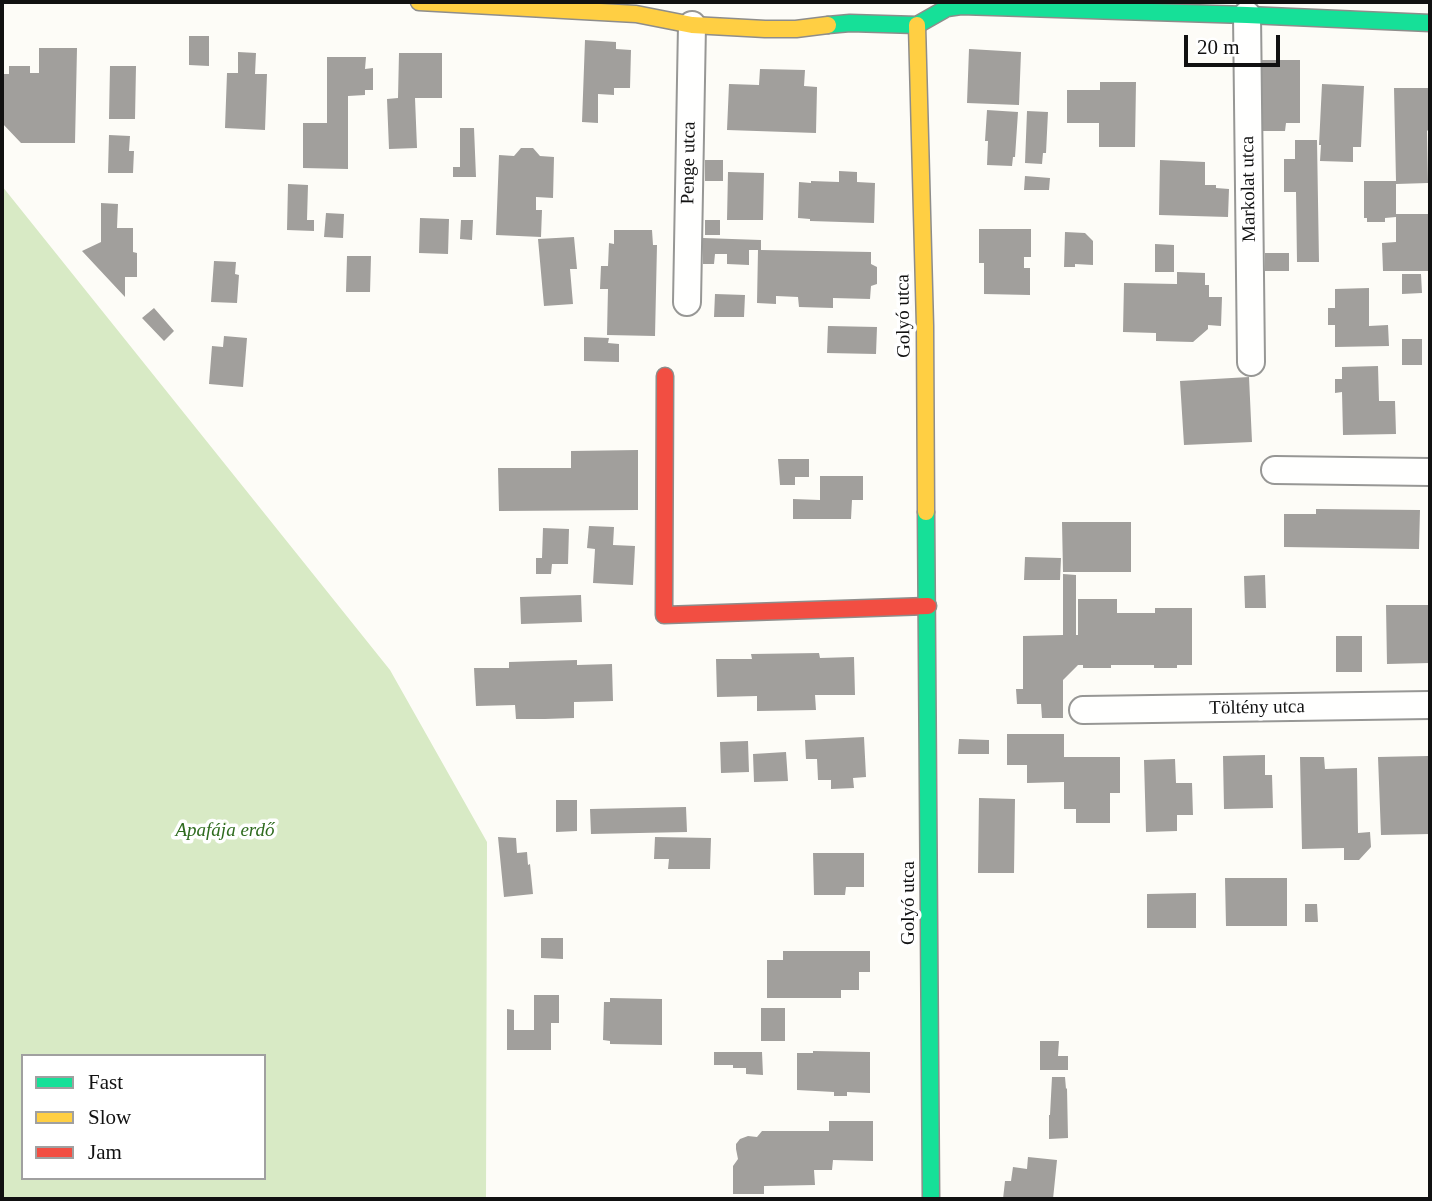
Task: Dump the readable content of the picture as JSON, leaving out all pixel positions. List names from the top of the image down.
{
  "streets": {
    "street": [
      "Penge utca",
      "Markolat utca",
      "Golyó utca",
      "Töltény utca"
    ]
  },
  "parks": ["Apafája erdő"],
  "legend": ["Fast", "Slow", "Jam"],
  "scale_bar": "20 m"
}
